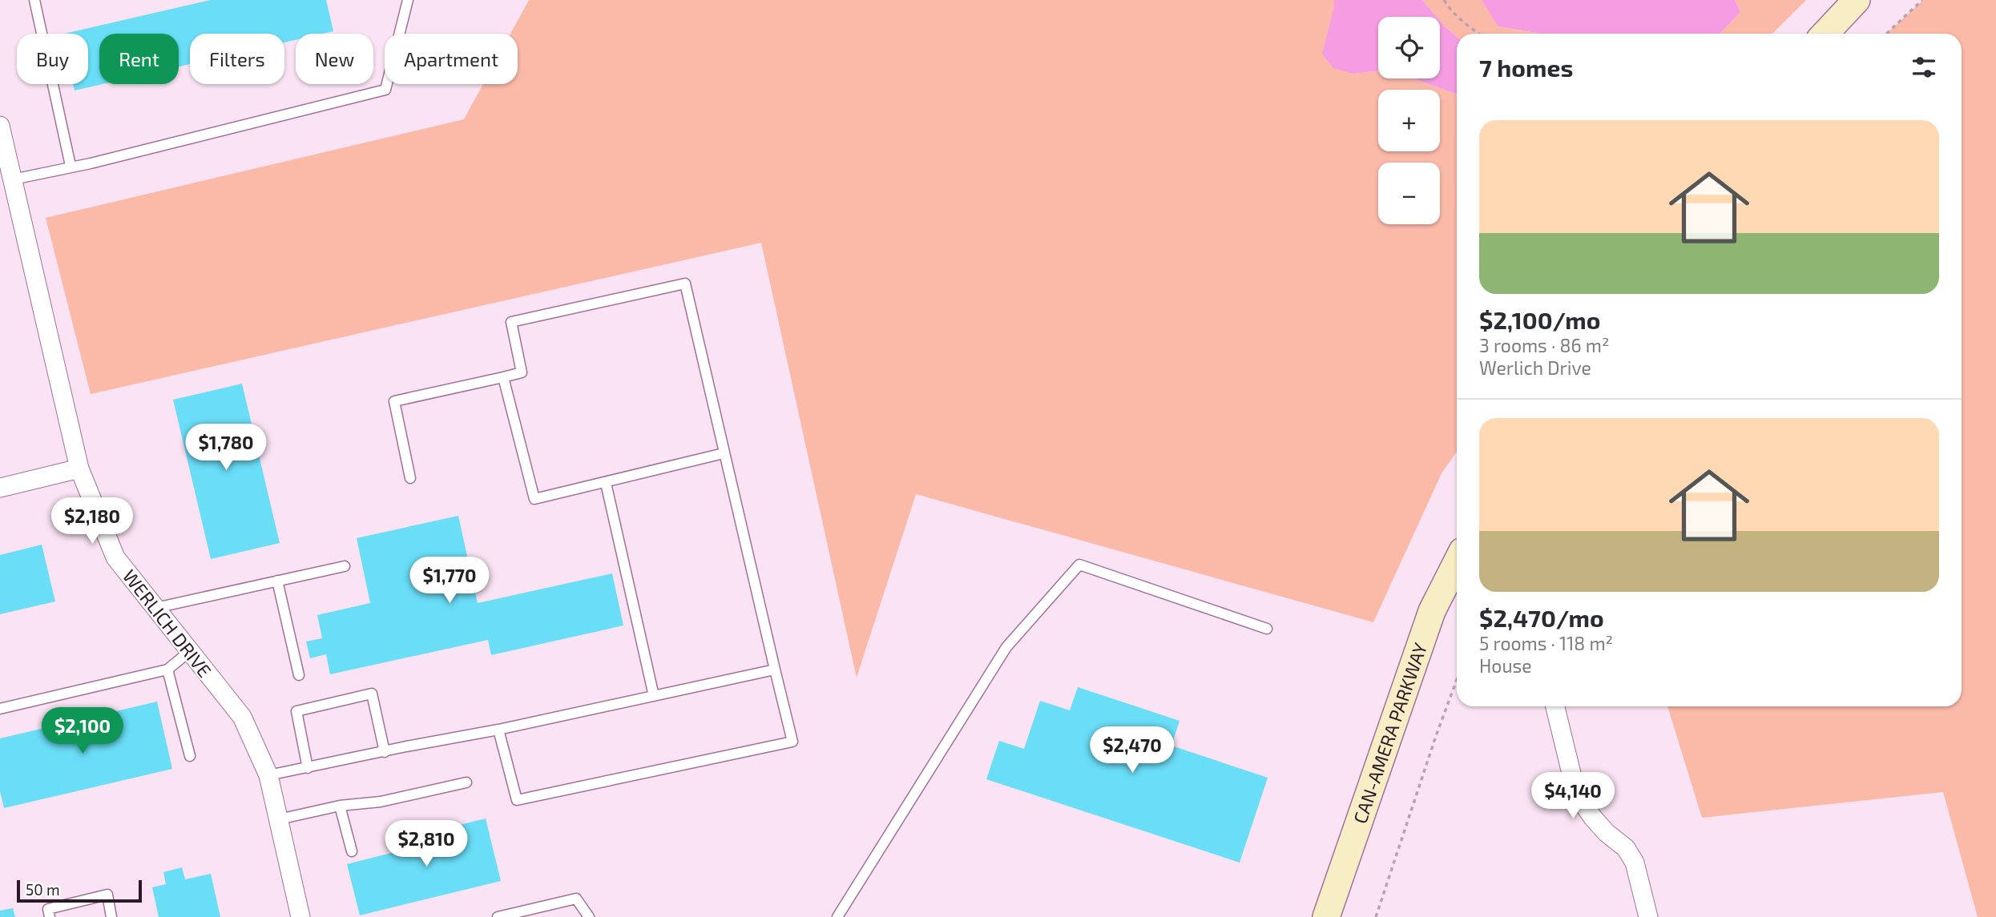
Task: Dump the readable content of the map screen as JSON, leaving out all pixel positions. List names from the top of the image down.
{
  "streets": {
    "main road": ["CAN-AMERA PARKWAY"],
    "street": ["WERLICH DRIVE"]
  },
  "scale_bar": "50 m",
  "page": {
    "map_buttons": ["+", "−"],
    "chip": [
      "Buy",
      "Rent",
      "Filters",
      "New",
      "Apartment"
    ],
    "heading": "7 homes",
    "list": [
      {
        "name": "$2,100/mo",
        "note": "3 rooms · 86 m² · Werlich Drive"
      },
      {
        "name": "$2,470/mo",
        "note": "5 rooms · 118 m² · House"
      }
    ],
    "price": [
      "$1,780",
      "$2,180",
      "$1,770",
      "$2,100",
      "$2,470",
      "$4,140",
      "$2,810"
    ],
    "scale": "50 m"
  }
}
